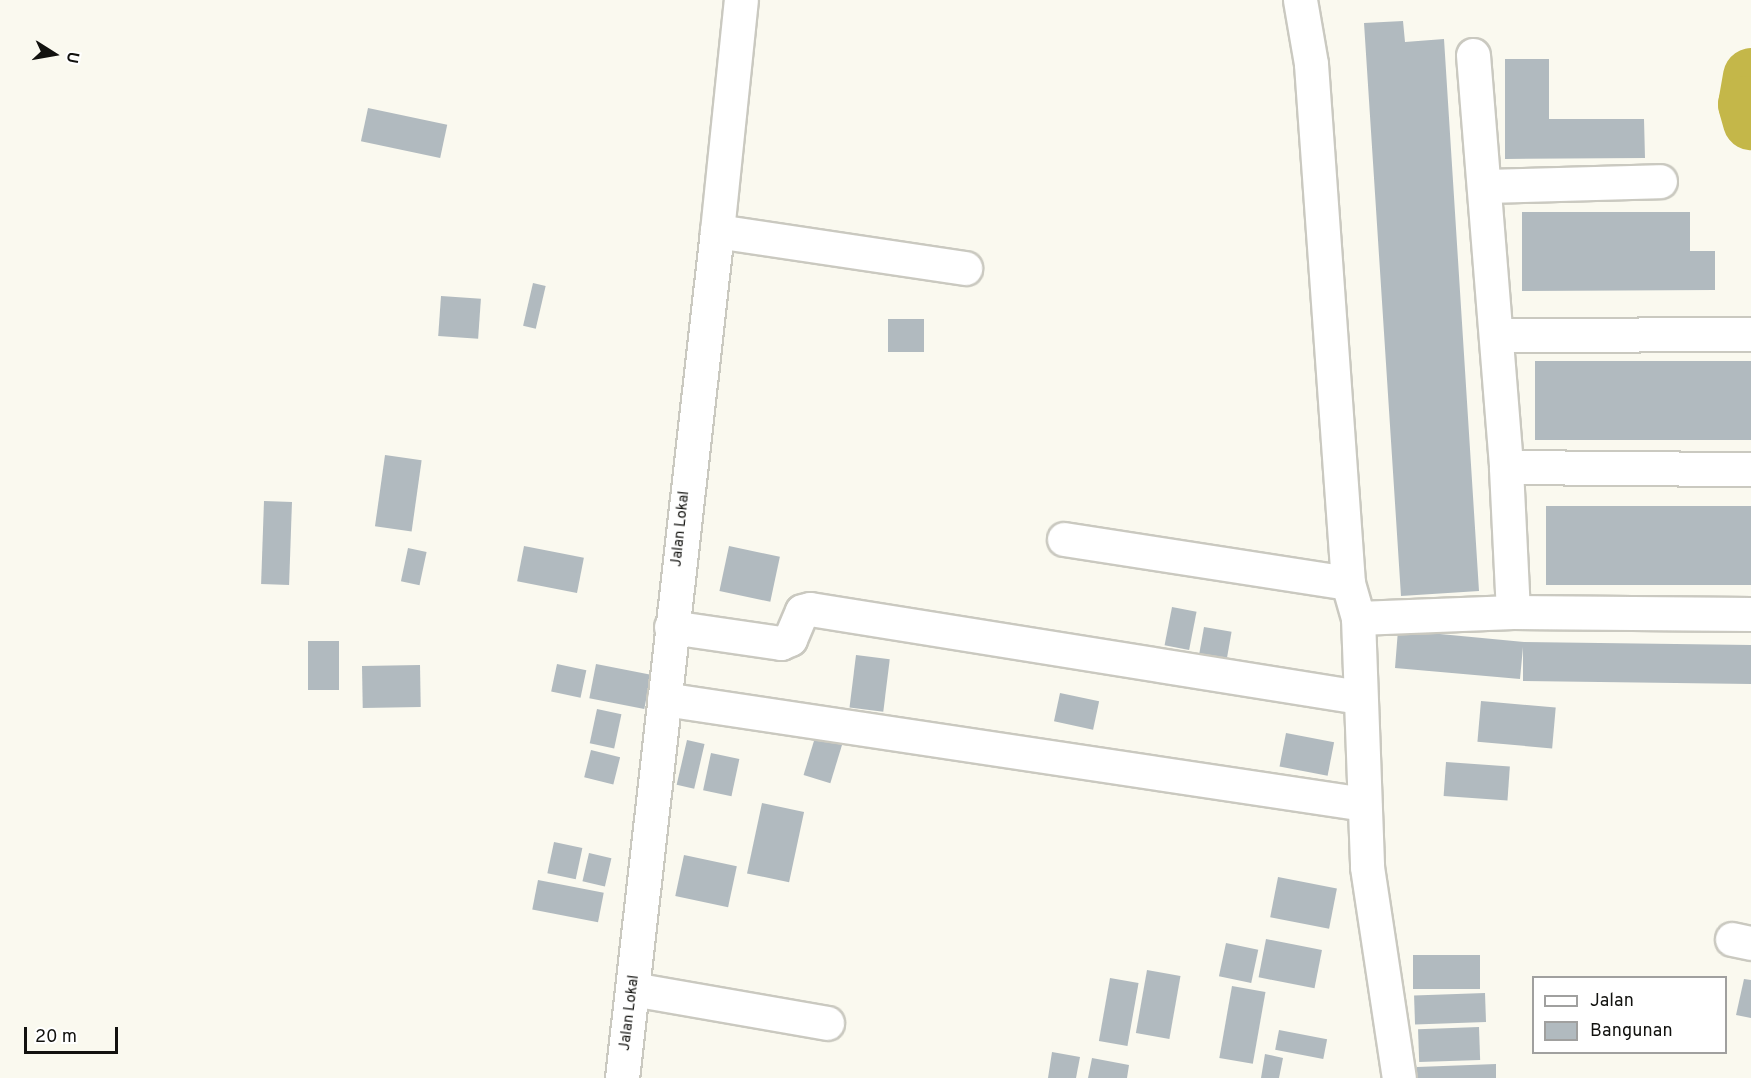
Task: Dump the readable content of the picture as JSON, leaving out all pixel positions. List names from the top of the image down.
{
  "streets": {
    "street": ["Jalan Lokal"]
  },
  "legend": ["Jalan", "Bangunan"],
  "scale_bar": "20 m",
  "north": "right"
}
